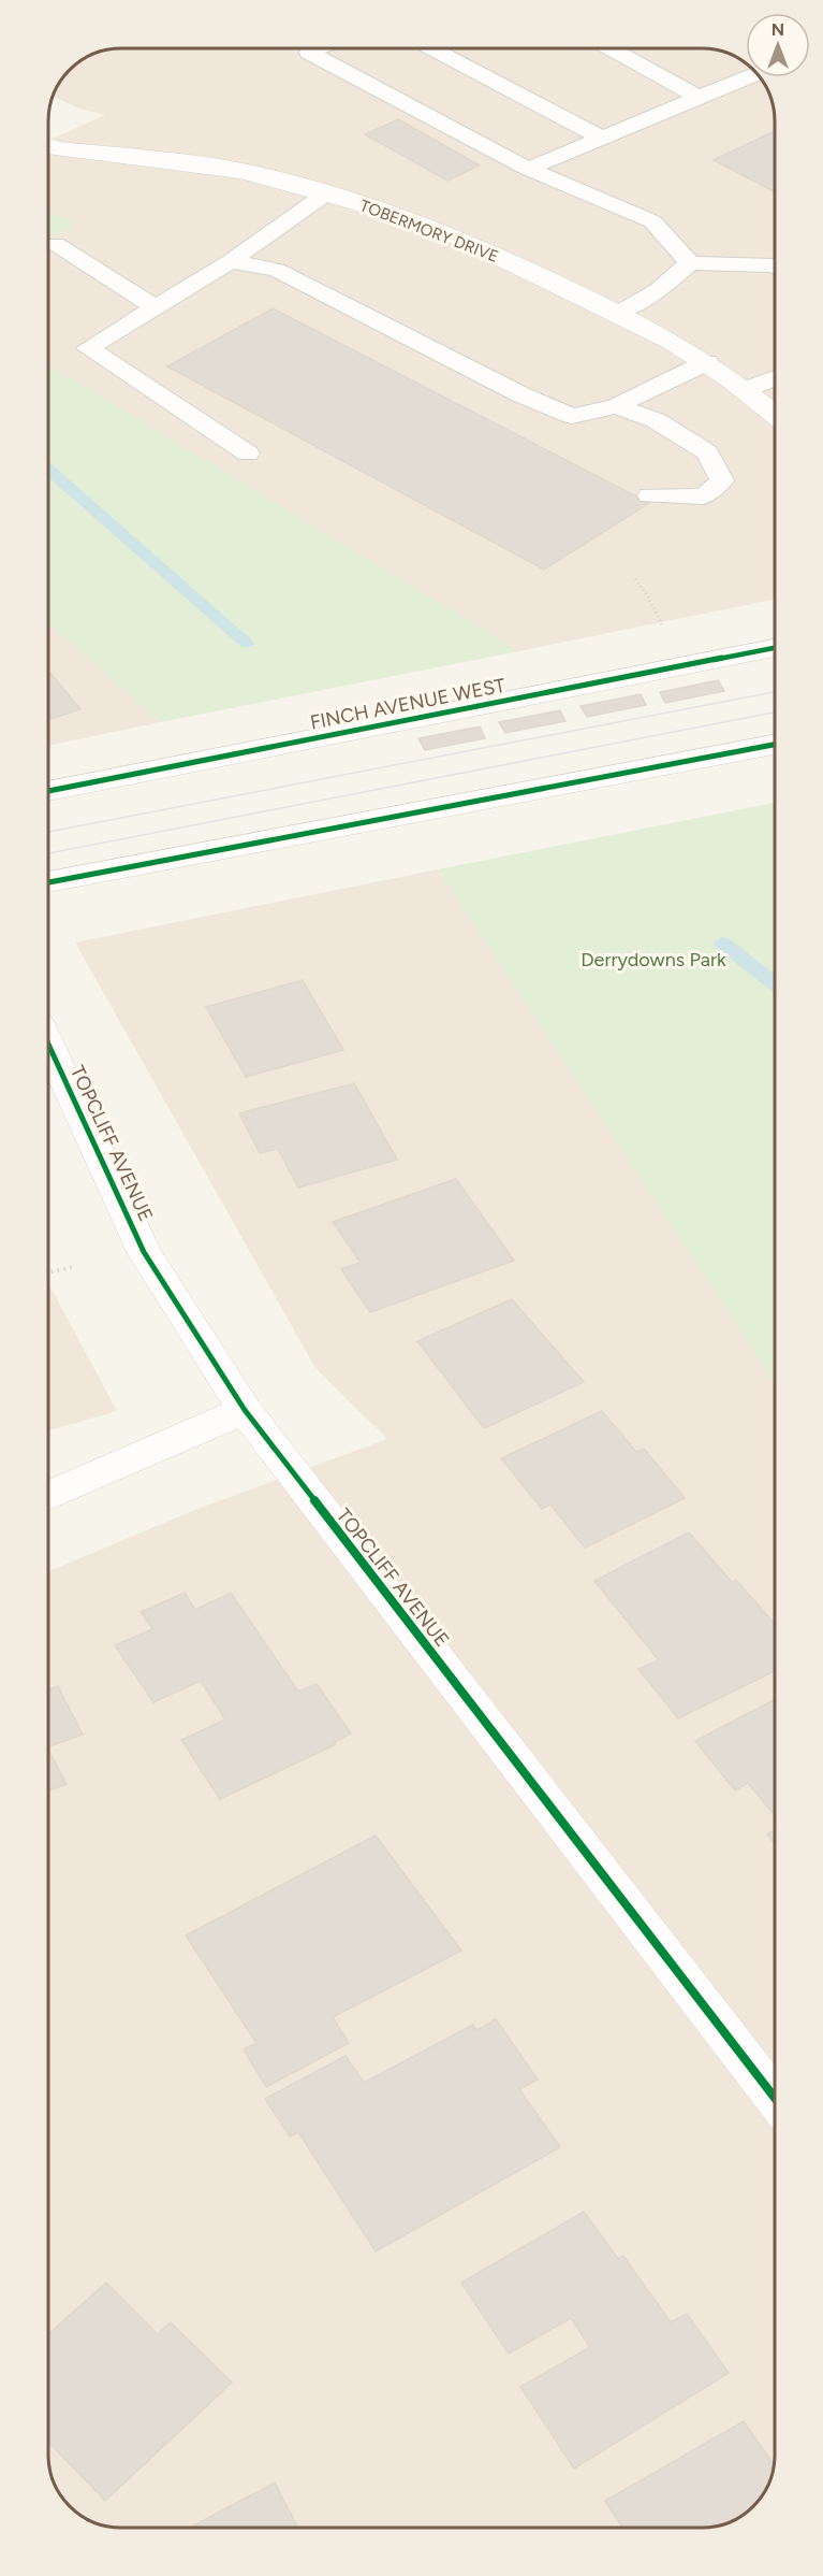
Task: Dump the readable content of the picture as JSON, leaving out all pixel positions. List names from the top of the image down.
{
  "streets": {
    "street": ["TOBERMORY DRIVE", "FINCH AVENUE WEST", "TOPCLIFF AVENUE"]
  },
  "parks": ["Derrydowns Park"],
  "north": "top"
}
